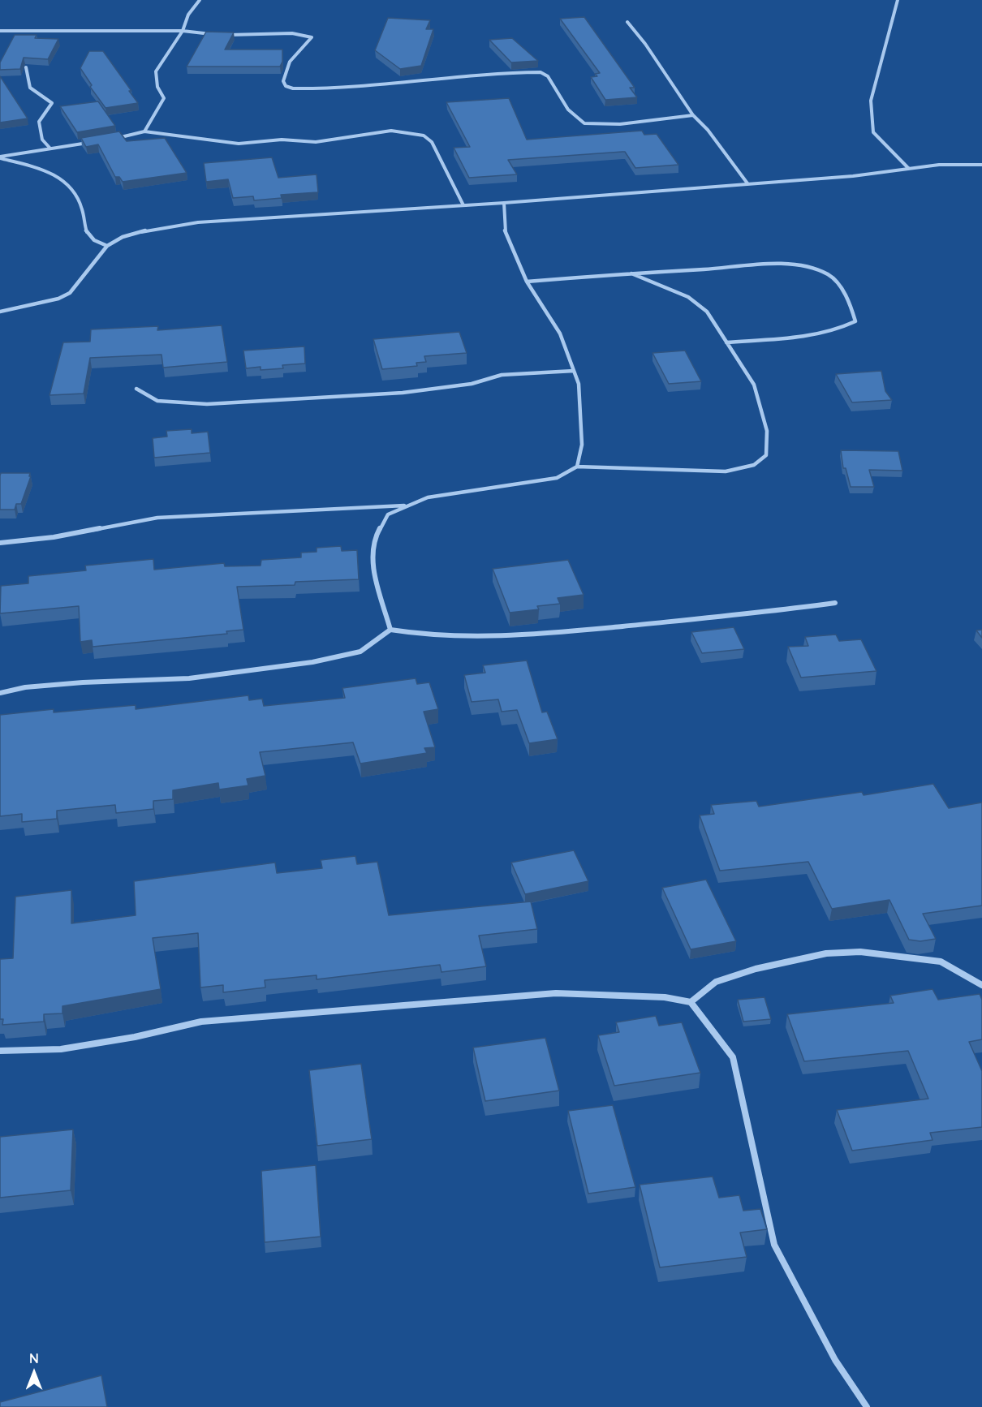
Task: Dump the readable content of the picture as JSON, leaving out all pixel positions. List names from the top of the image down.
{
  "north": "top"
}
